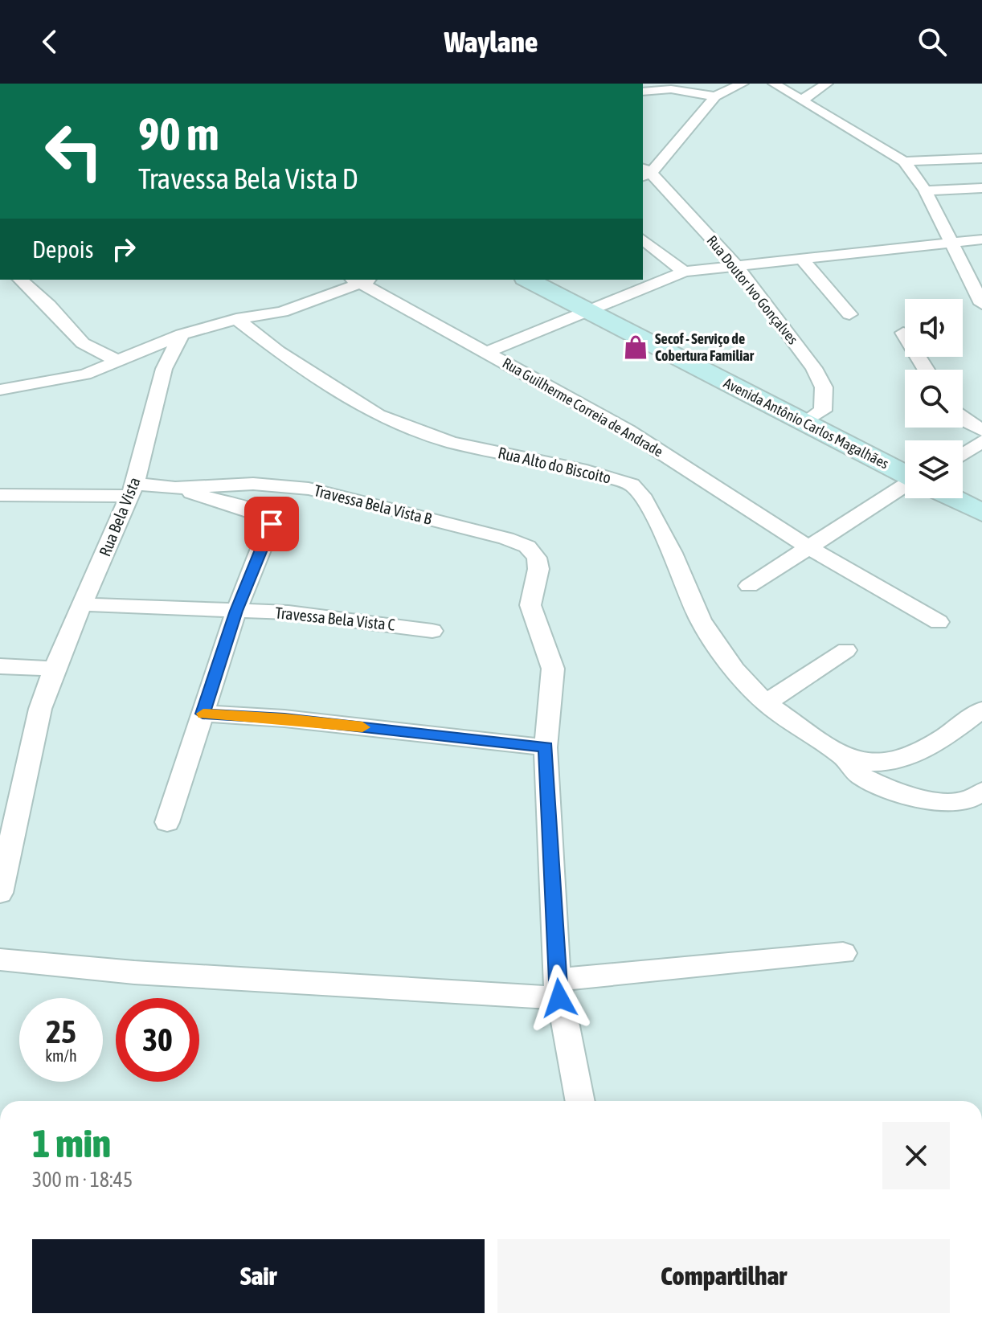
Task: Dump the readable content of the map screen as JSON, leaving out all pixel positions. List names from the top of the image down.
{
  "streets": {
    "main road": ["Avenida Antônio Carlos Magalhães"],
    "street": [
      "Rua Doutor Ivo Gonçalves",
      "Rua Guilherme Correia de Andrade",
      "Rua Alto do Biscoito",
      "Travessa Bela Vista B",
      "Rua Bela Vista",
      "Travessa Bela Vista C"
    ]
  },
  "crossings": [
    ["Rua Doutor Ivo Gonçalves", "Avenida Antônio Carlos Magalhães"],
    ["Travessa Bela Vista B", "Rua Bela Vista"],
    ["Rua Bela Vista", "Travessa Bela Vista C"]
  ],
  "places": {
    "shop": ["Secof - Serviço de Cobertura Familiar"]
  },
  "page": {
    "header": "Waylane",
    "turn": ["90 m", "Travessa Bela Vista D"],
    "then": "Depois",
    "speed": "25 km/h",
    "limit": "30",
    "heading": ["1 min", "300 m · 18:45"],
    "buttons": ["Sair", "Compartilhar"]
  }
}
